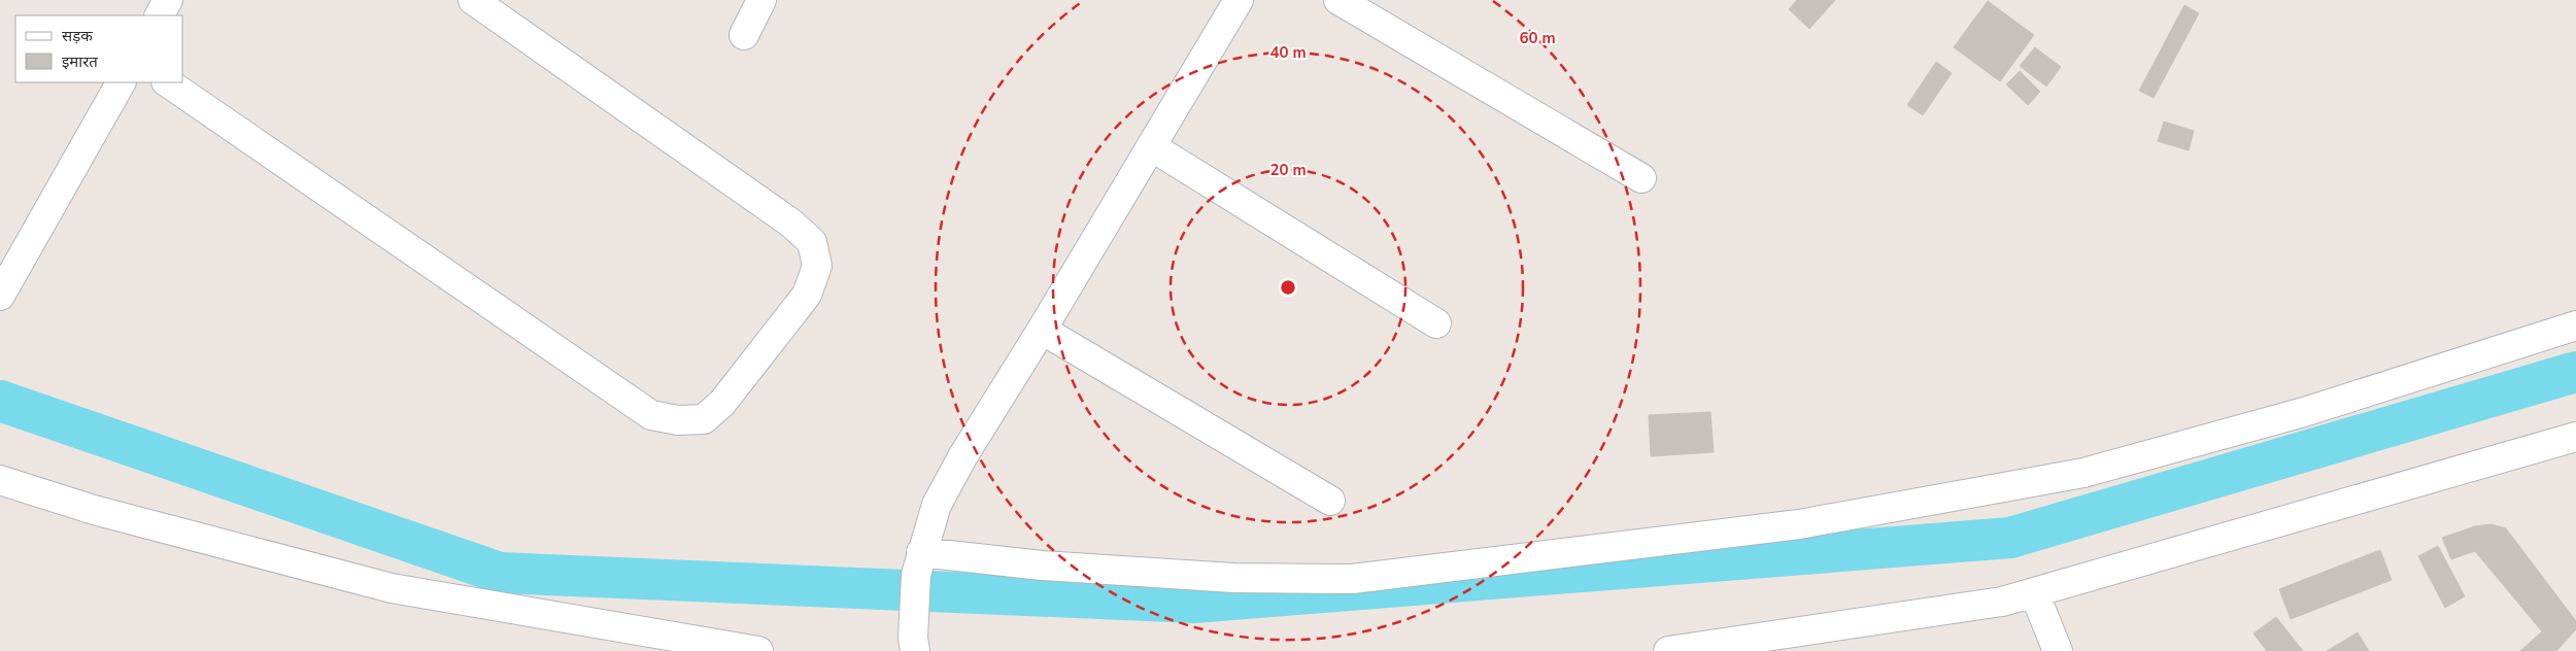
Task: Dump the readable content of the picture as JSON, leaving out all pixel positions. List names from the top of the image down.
{
  "legend": ["सड़क", "इमारत"],
  "rings": ["60 m", "40 m", "20 m"]
}
